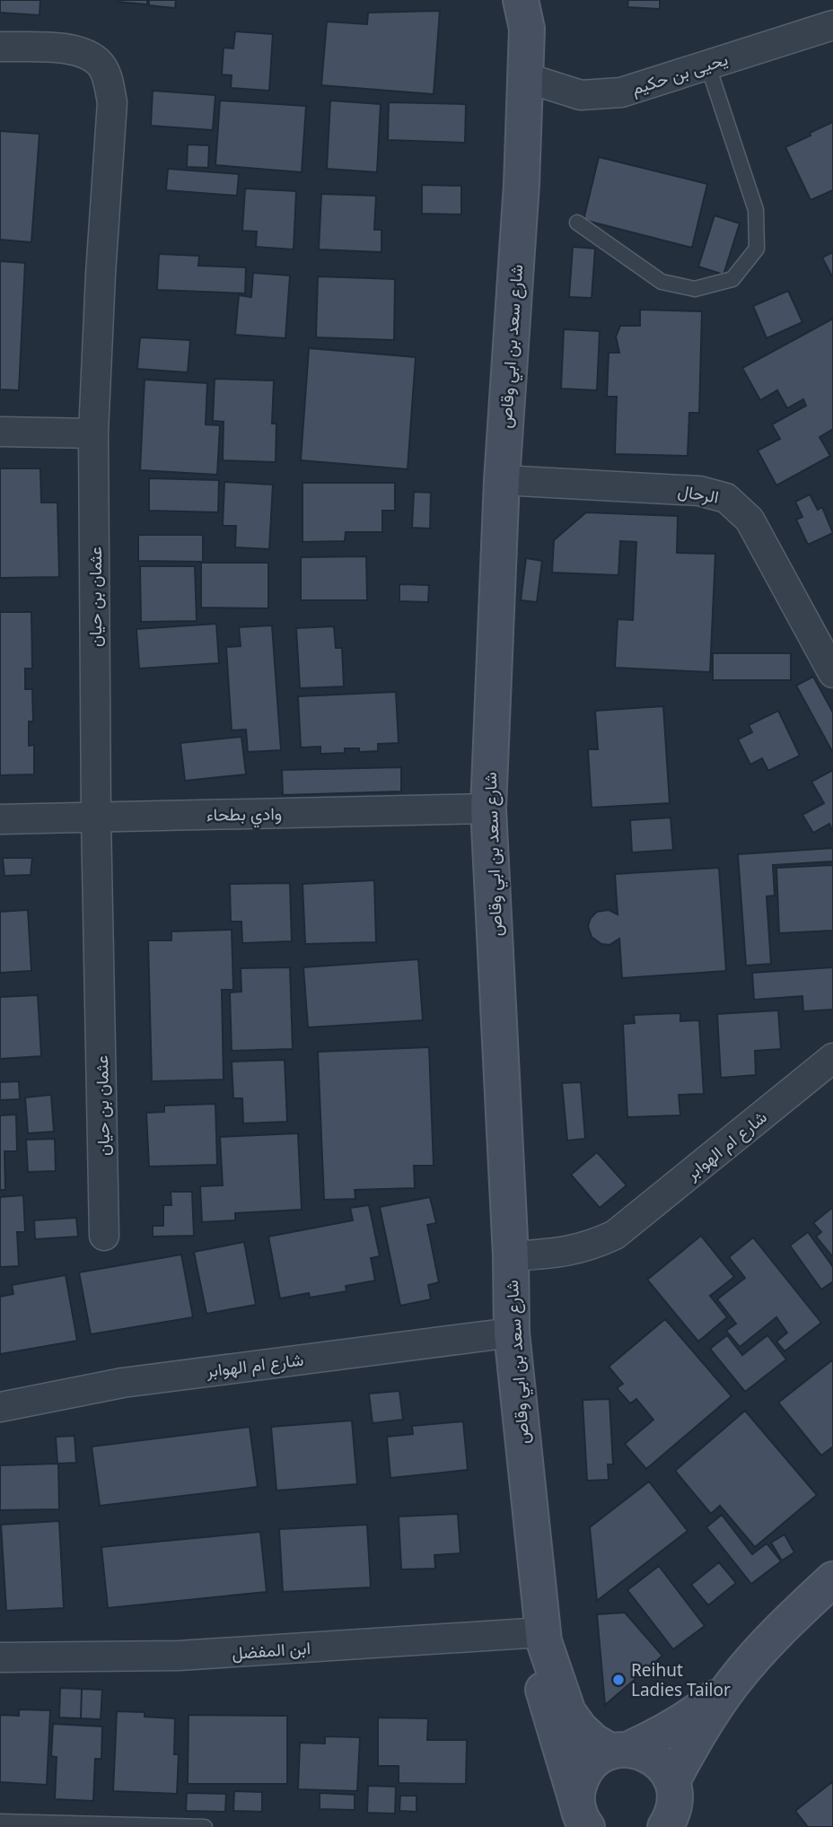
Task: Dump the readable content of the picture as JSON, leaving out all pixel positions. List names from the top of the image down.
{
  "streets": {
    "street": [
      "يحيى بن حكيم",
      "شارع سعد بن ابي وقاص",
      "الرحال",
      "عثمان بن حيان",
      "وادي بطحاء",
      "شارع ام الهوابر",
      "ابن المفضل"
    ]
  },
  "crossings": [
    ["يحيى بن حكيم", "شارع سعد بن ابي وقاص"],
    ["شارع سعد بن ابي وقاص", "الرحال"],
    ["شارع سعد بن ابي وقاص", "وادي بطحاء"],
    ["شارع سعد بن ابي وقاص", "شارع ام الهوابر"],
    ["شارع سعد بن ابي وقاص", "ابن المفضل"],
    ["عثمان بن حيان", "وادي بطحاء"]
  ],
  "places": ["Reihut Ladies Tailor"]
}
